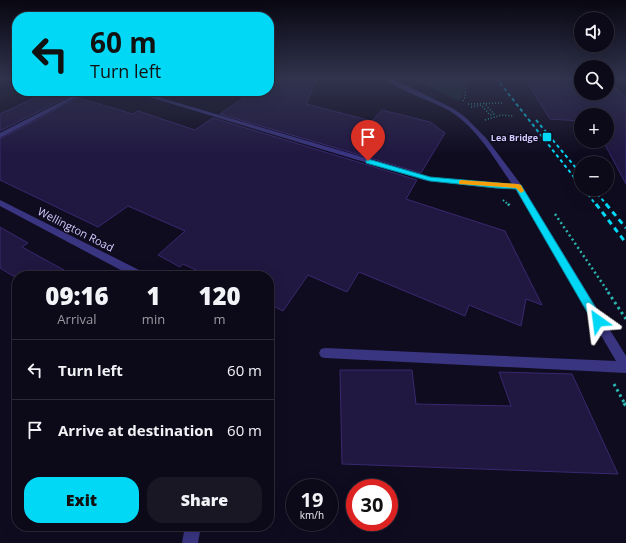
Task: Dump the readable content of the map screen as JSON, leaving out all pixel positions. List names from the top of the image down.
{
  "streets": {
    "street": ["Wellington Road"]
  },
  "places": {
    "transit": ["Lea Bridge"]
  },
  "page": {
    "map_buttons": ["+", "−"],
    "turn": ["60 m", "Turn left"],
    "eta": [
      "09:16",
      "Arrival",
      "1",
      "min",
      "120",
      "m"
    ],
    "list": [
      {
        "name": "Turn left",
        "value": "60 m"
      },
      {
        "name": "Arrive at destination",
        "value": "60 m"
      }
    ],
    "buttons": ["Exit", "Share"],
    "speed": "19 km/h",
    "limit": "30"
  }
}
